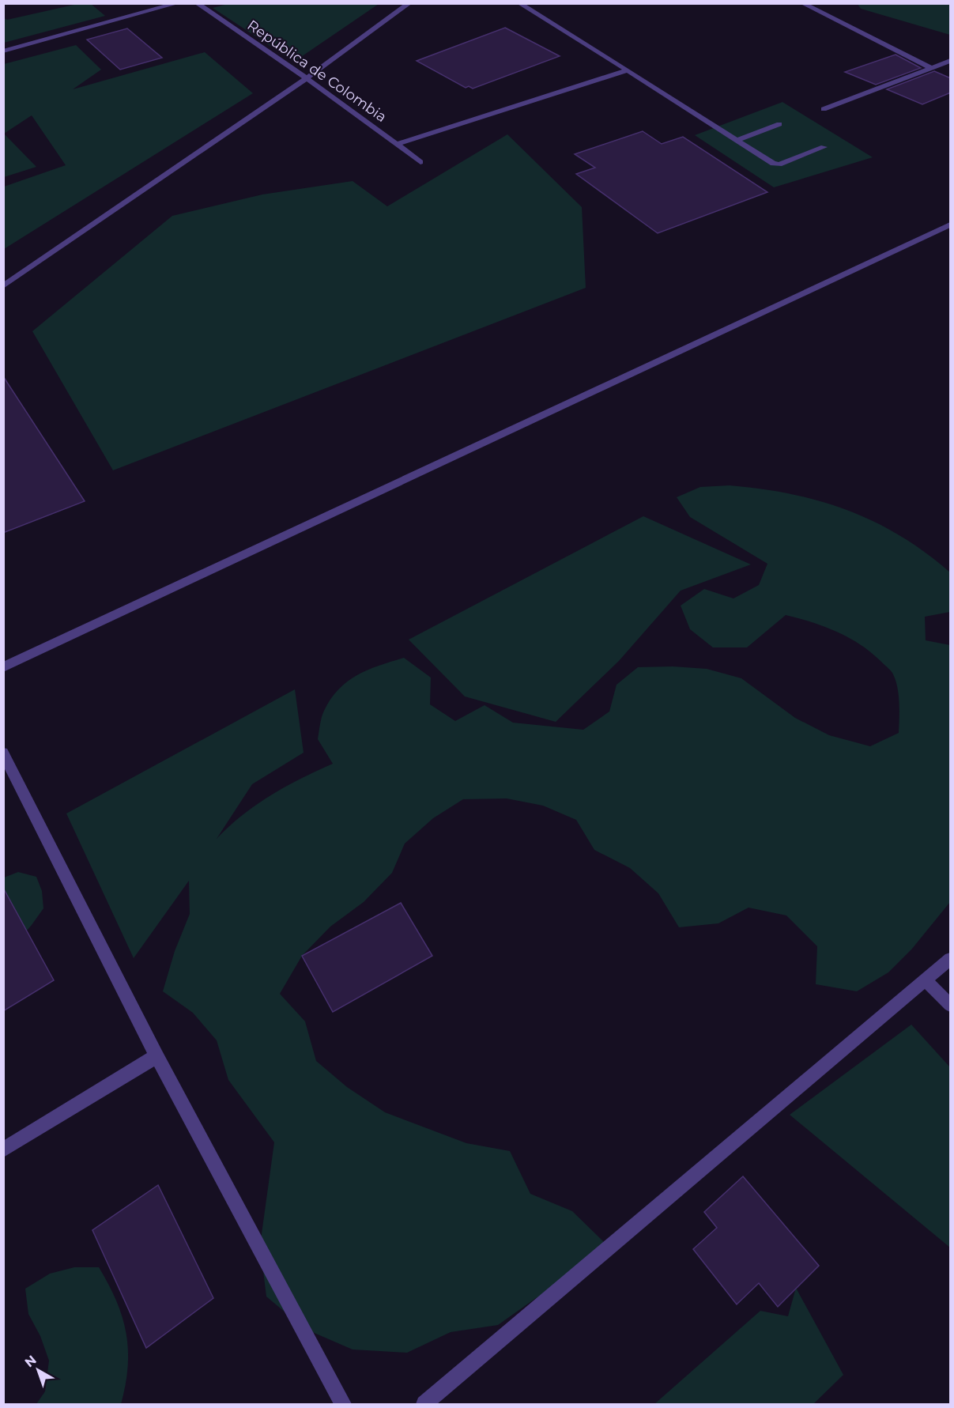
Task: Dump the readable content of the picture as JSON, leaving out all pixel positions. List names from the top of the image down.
{
  "streets": {
    "street": ["República de Colombia"]
  },
  "north": "top left"
}
